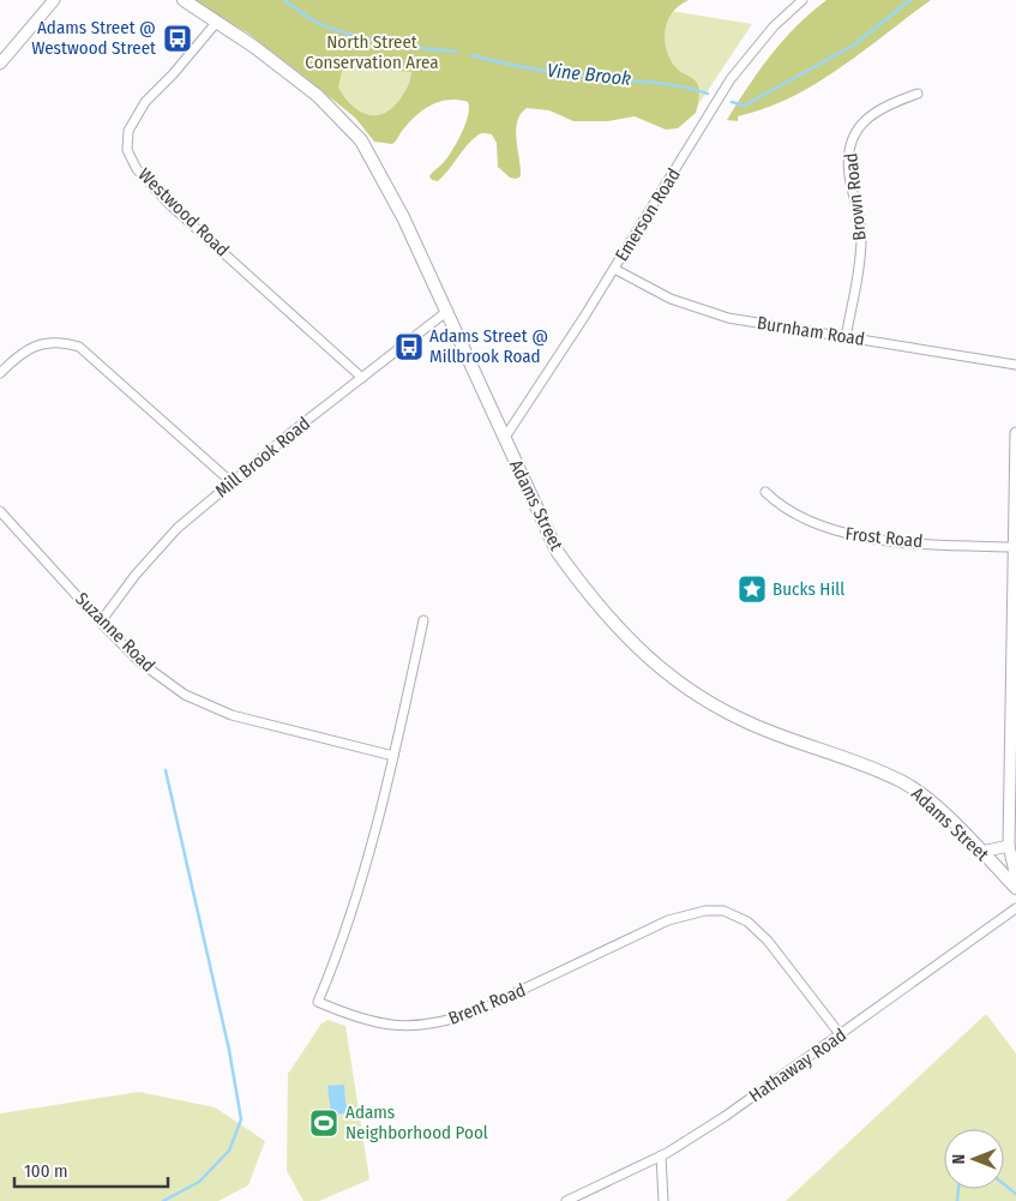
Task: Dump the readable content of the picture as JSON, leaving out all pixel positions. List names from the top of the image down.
{
  "streets": {
    "main road": ["Adams Street"],
    "street": [
      "Brown Road",
      "Westwood Road",
      "Emerson Road",
      "Burnham Road",
      "Mill Brook Road",
      "Frost Road",
      "Suzanne Road",
      "Brent Road",
      "Hathaway Road"
    ]
  },
  "crossings": [
    ["Brown Road", "Burnham Road"],
    ["Westwood Road", "Mill Brook Road"],
    ["Westwood Road", "Adams Street"],
    ["Emerson Road", "Burnham Road"],
    ["Emerson Road", "Adams Street"],
    ["Mill Brook Road", "Adams Street"],
    ["Mill Brook Road", "Suzanne Road"],
    ["Suzanne Road", "Brent Road"],
    ["Brent Road", "Hathaway Road"]
  ],
  "water": ["Vine Brook"],
  "parks": ["North Street Conservation Area"],
  "places": {
    "bus stop": ["Adams Street @ Westwood Street", "Adams Street @ Millbrook Road"],
    "place": ["Bucks Hill"],
    "sports": ["Adams Neighborhood Pool"]
  },
  "scale_bar": "100 m",
  "north": "left"
}
